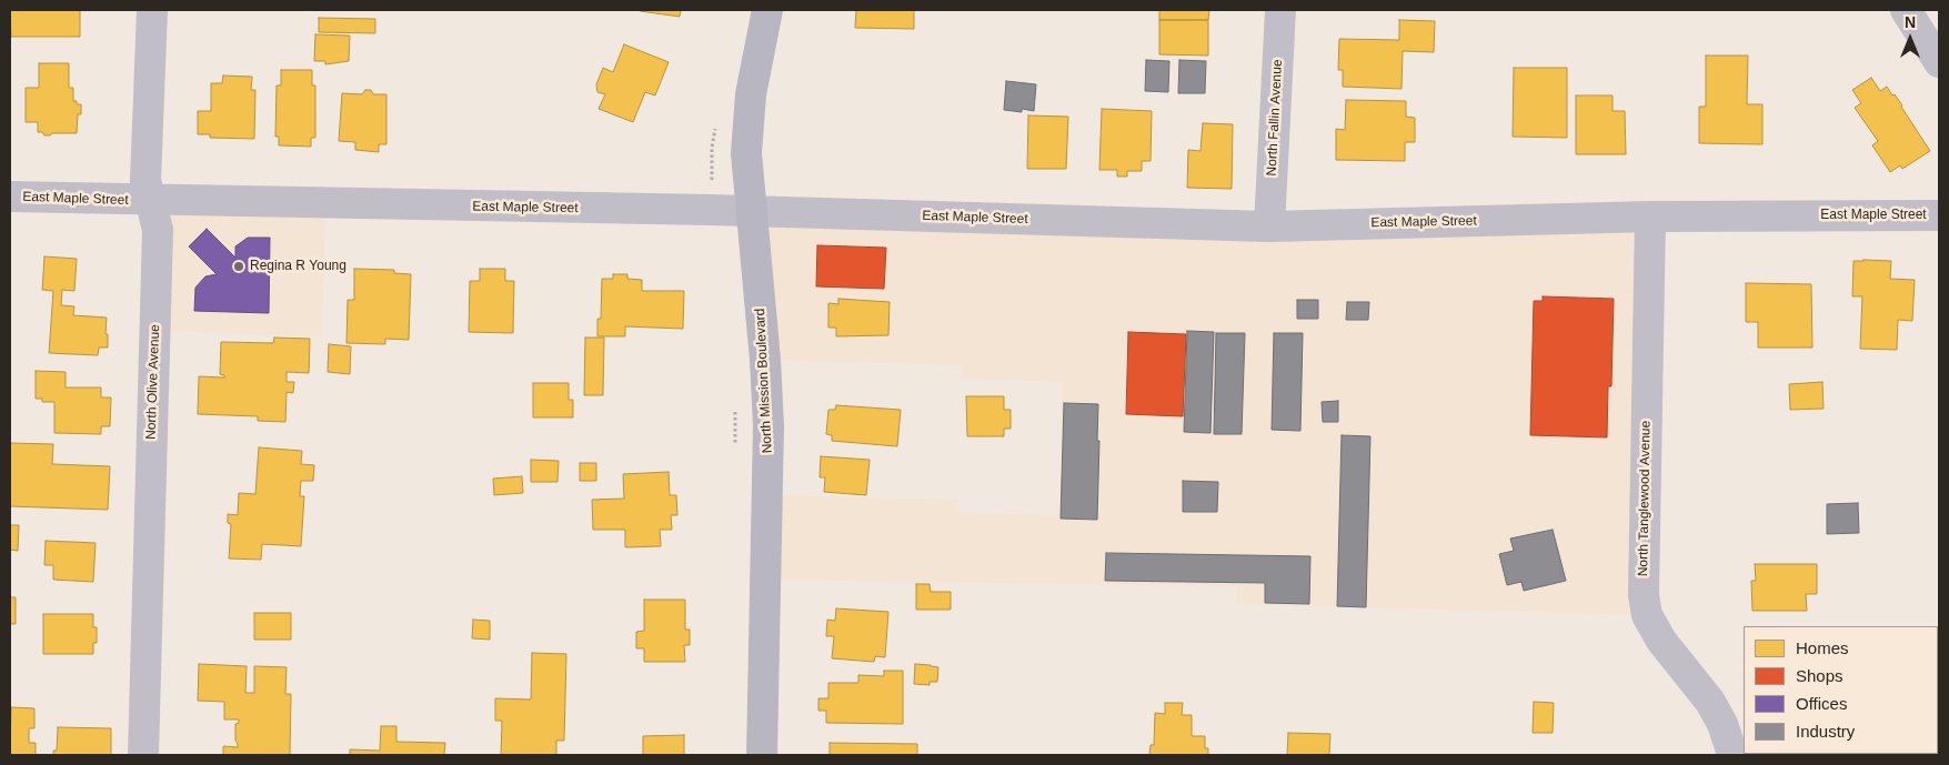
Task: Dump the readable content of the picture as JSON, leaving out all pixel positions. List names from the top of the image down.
{
  "streets": {
    "main road": ["North Mission Boulevard"],
    "street": [
      "North Fallin Avenue",
      "East Maple Street",
      "North Olive Avenue",
      "North Tanglewood Avenue"
    ]
  },
  "crossings": [
    ["North Fallin Avenue", "East Maple Street"],
    ["East Maple Street", "North Mission Boulevard"],
    ["East Maple Street", "North Olive Avenue"],
    ["East Maple Street", "North Tanglewood Avenue"]
  ],
  "places": ["Regina R Young"],
  "legend": [
    "Homes",
    "Shops",
    "Offices",
    "Industry"
  ],
  "north": "top"
}
